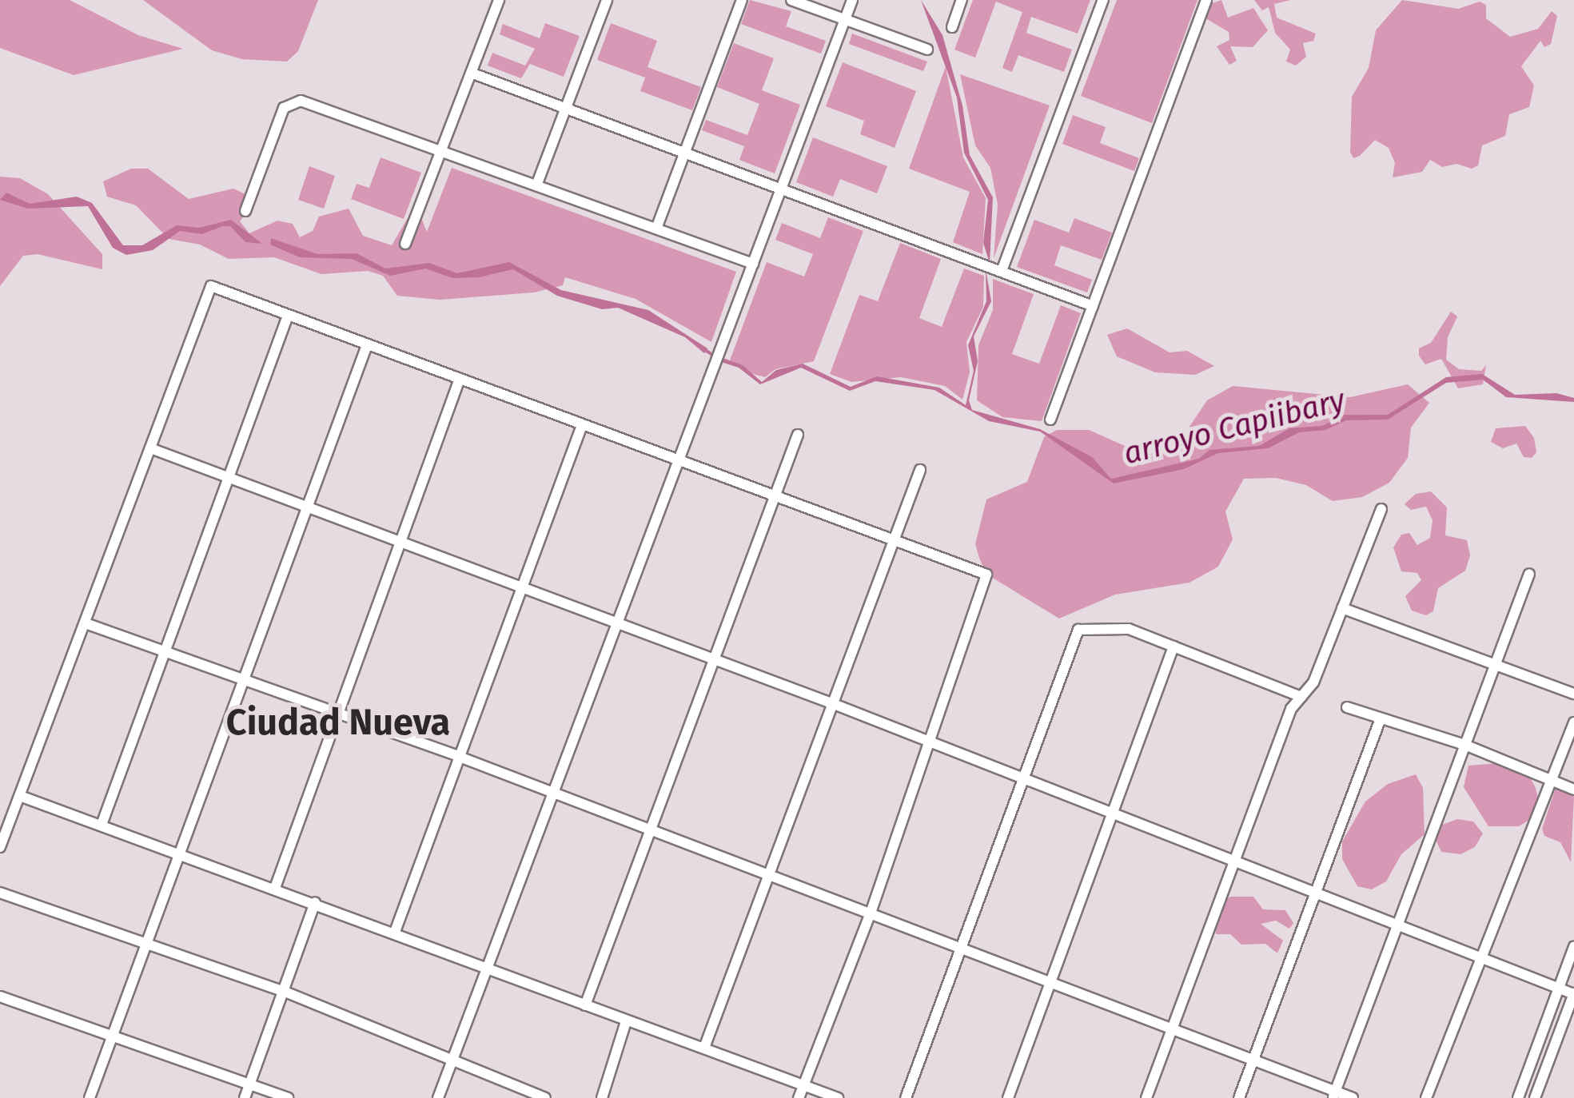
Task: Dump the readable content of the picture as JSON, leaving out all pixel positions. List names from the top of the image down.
{
  "districts": ["Ciudad Nueva"],
  "water": ["arroyo Capiibary"]
}
